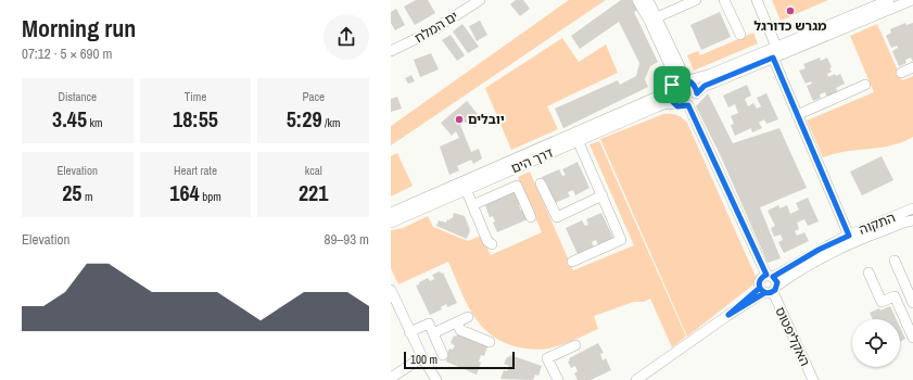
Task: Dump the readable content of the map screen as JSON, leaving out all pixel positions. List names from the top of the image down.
{
  "streets": {
    "street": [
      "ים המלח",
      "דרך הים",
      "התקוה",
      "האקליפטוס"
    ]
  },
  "crossings": [
    ["דרך הים", "האקליפטוס"],
    ["התקוה", "האקליפטוס"]
  ],
  "places": ["מגרש כדורגל", "יובלים"],
  "scale_bar": "100 m",
  "page": {
    "heading": ["Morning run", "07:12 · 5 × 690 m"],
    "stats": [
      ["Distance", "3.45 km"],
      ["Time", "18:55"],
      ["Pace", "5:29 /km"],
      ["Elevation", "25 m"],
      ["Heart rate", "164 bpm"],
      ["kcal", "221"]
    ],
    "chart": ["Elevation", "89–93 m"],
    "scale": "100 m"
  }
}
